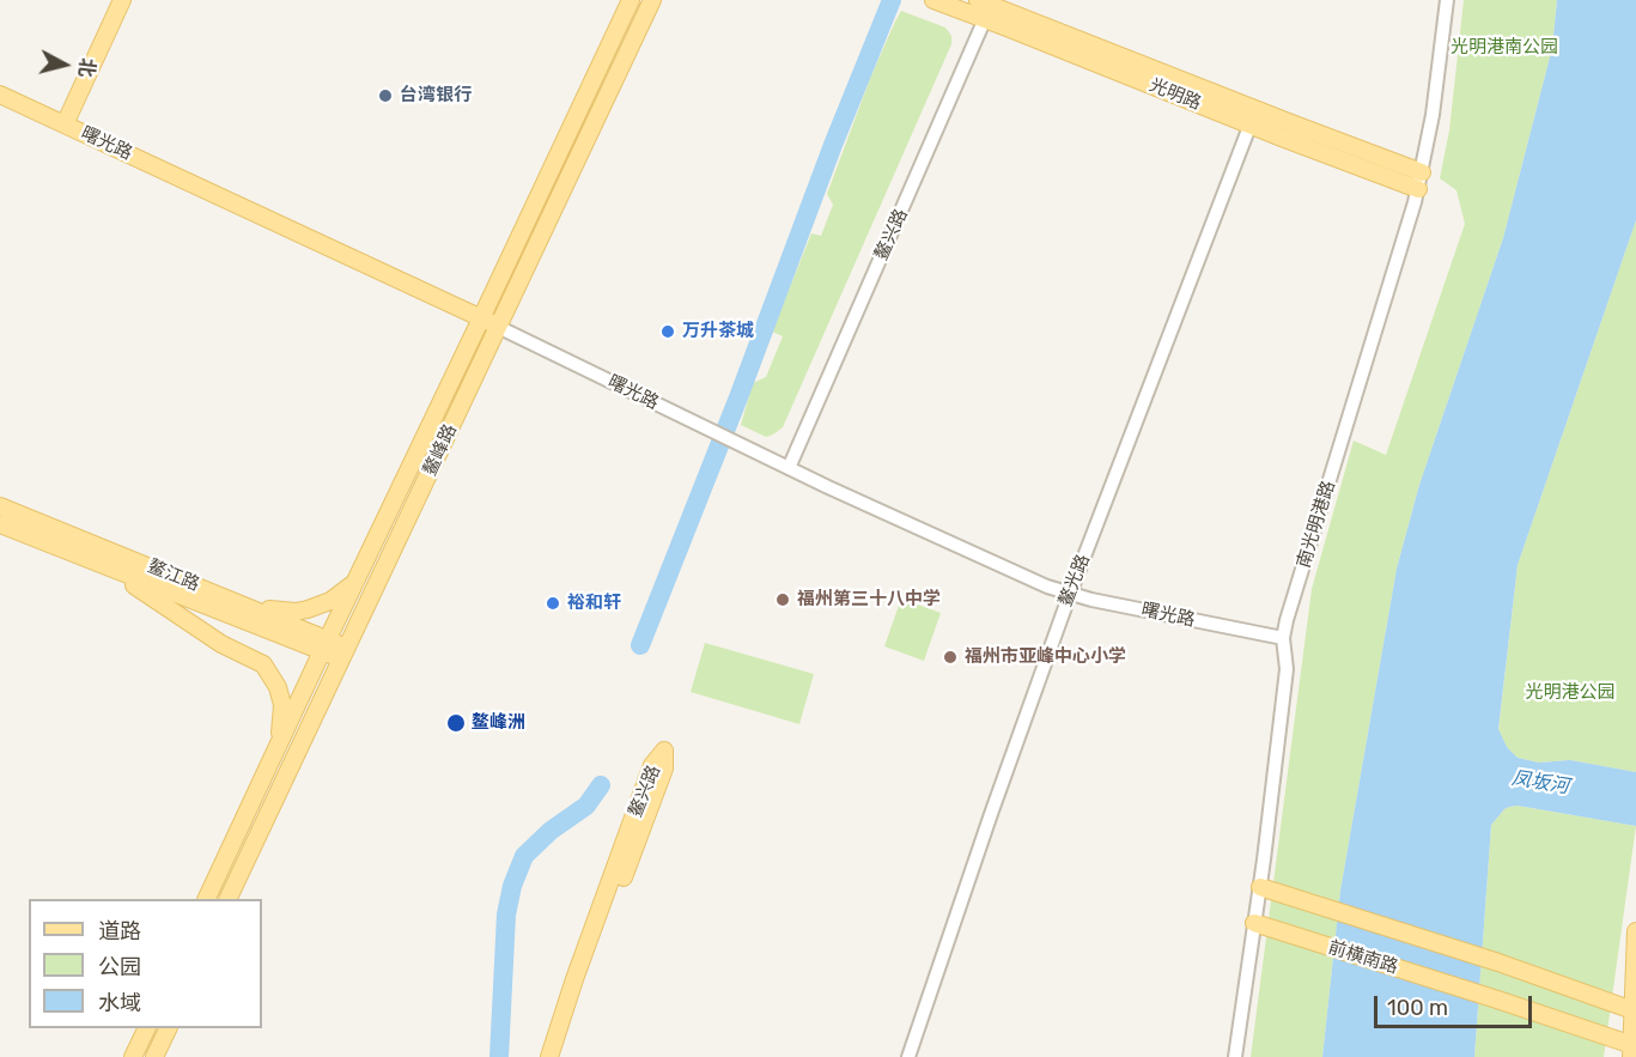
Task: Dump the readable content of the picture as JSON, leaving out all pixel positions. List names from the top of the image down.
{
  "streets": {
    "main road": [
      "光明路",
      "曙光路",
      "鳌兴路",
      "鳌峰路",
      "鳌江路",
      "前横南路"
    ],
    "street": ["南光明港路", "鳌光路"]
  },
  "crossings": [
    ["光明路", "鳌兴路"],
    ["光明路", "南光明港路"],
    ["光明路", "鳌光路"],
    ["曙光路", "鳌兴路"],
    ["曙光路", "鳌峰路"],
    ["曙光路", "南光明港路"],
    ["曙光路", "鳌光路"],
    ["鳌峰路", "鳌江路"],
    ["南光明港路", "前横南路"]
  ],
  "water": ["凤坂河"],
  "parks": ["光明港南公园", "光明港公园"],
  "places": [
    "台湾银行",
    "万升茶城",
    "福州第三十八中学",
    "裕和轩",
    "福州市亚峰中心小学",
    "鳌峰洲"
  ],
  "legend": ["道路", "公园", "水域"],
  "scale_bar": "100 m",
  "north": "right"
}
